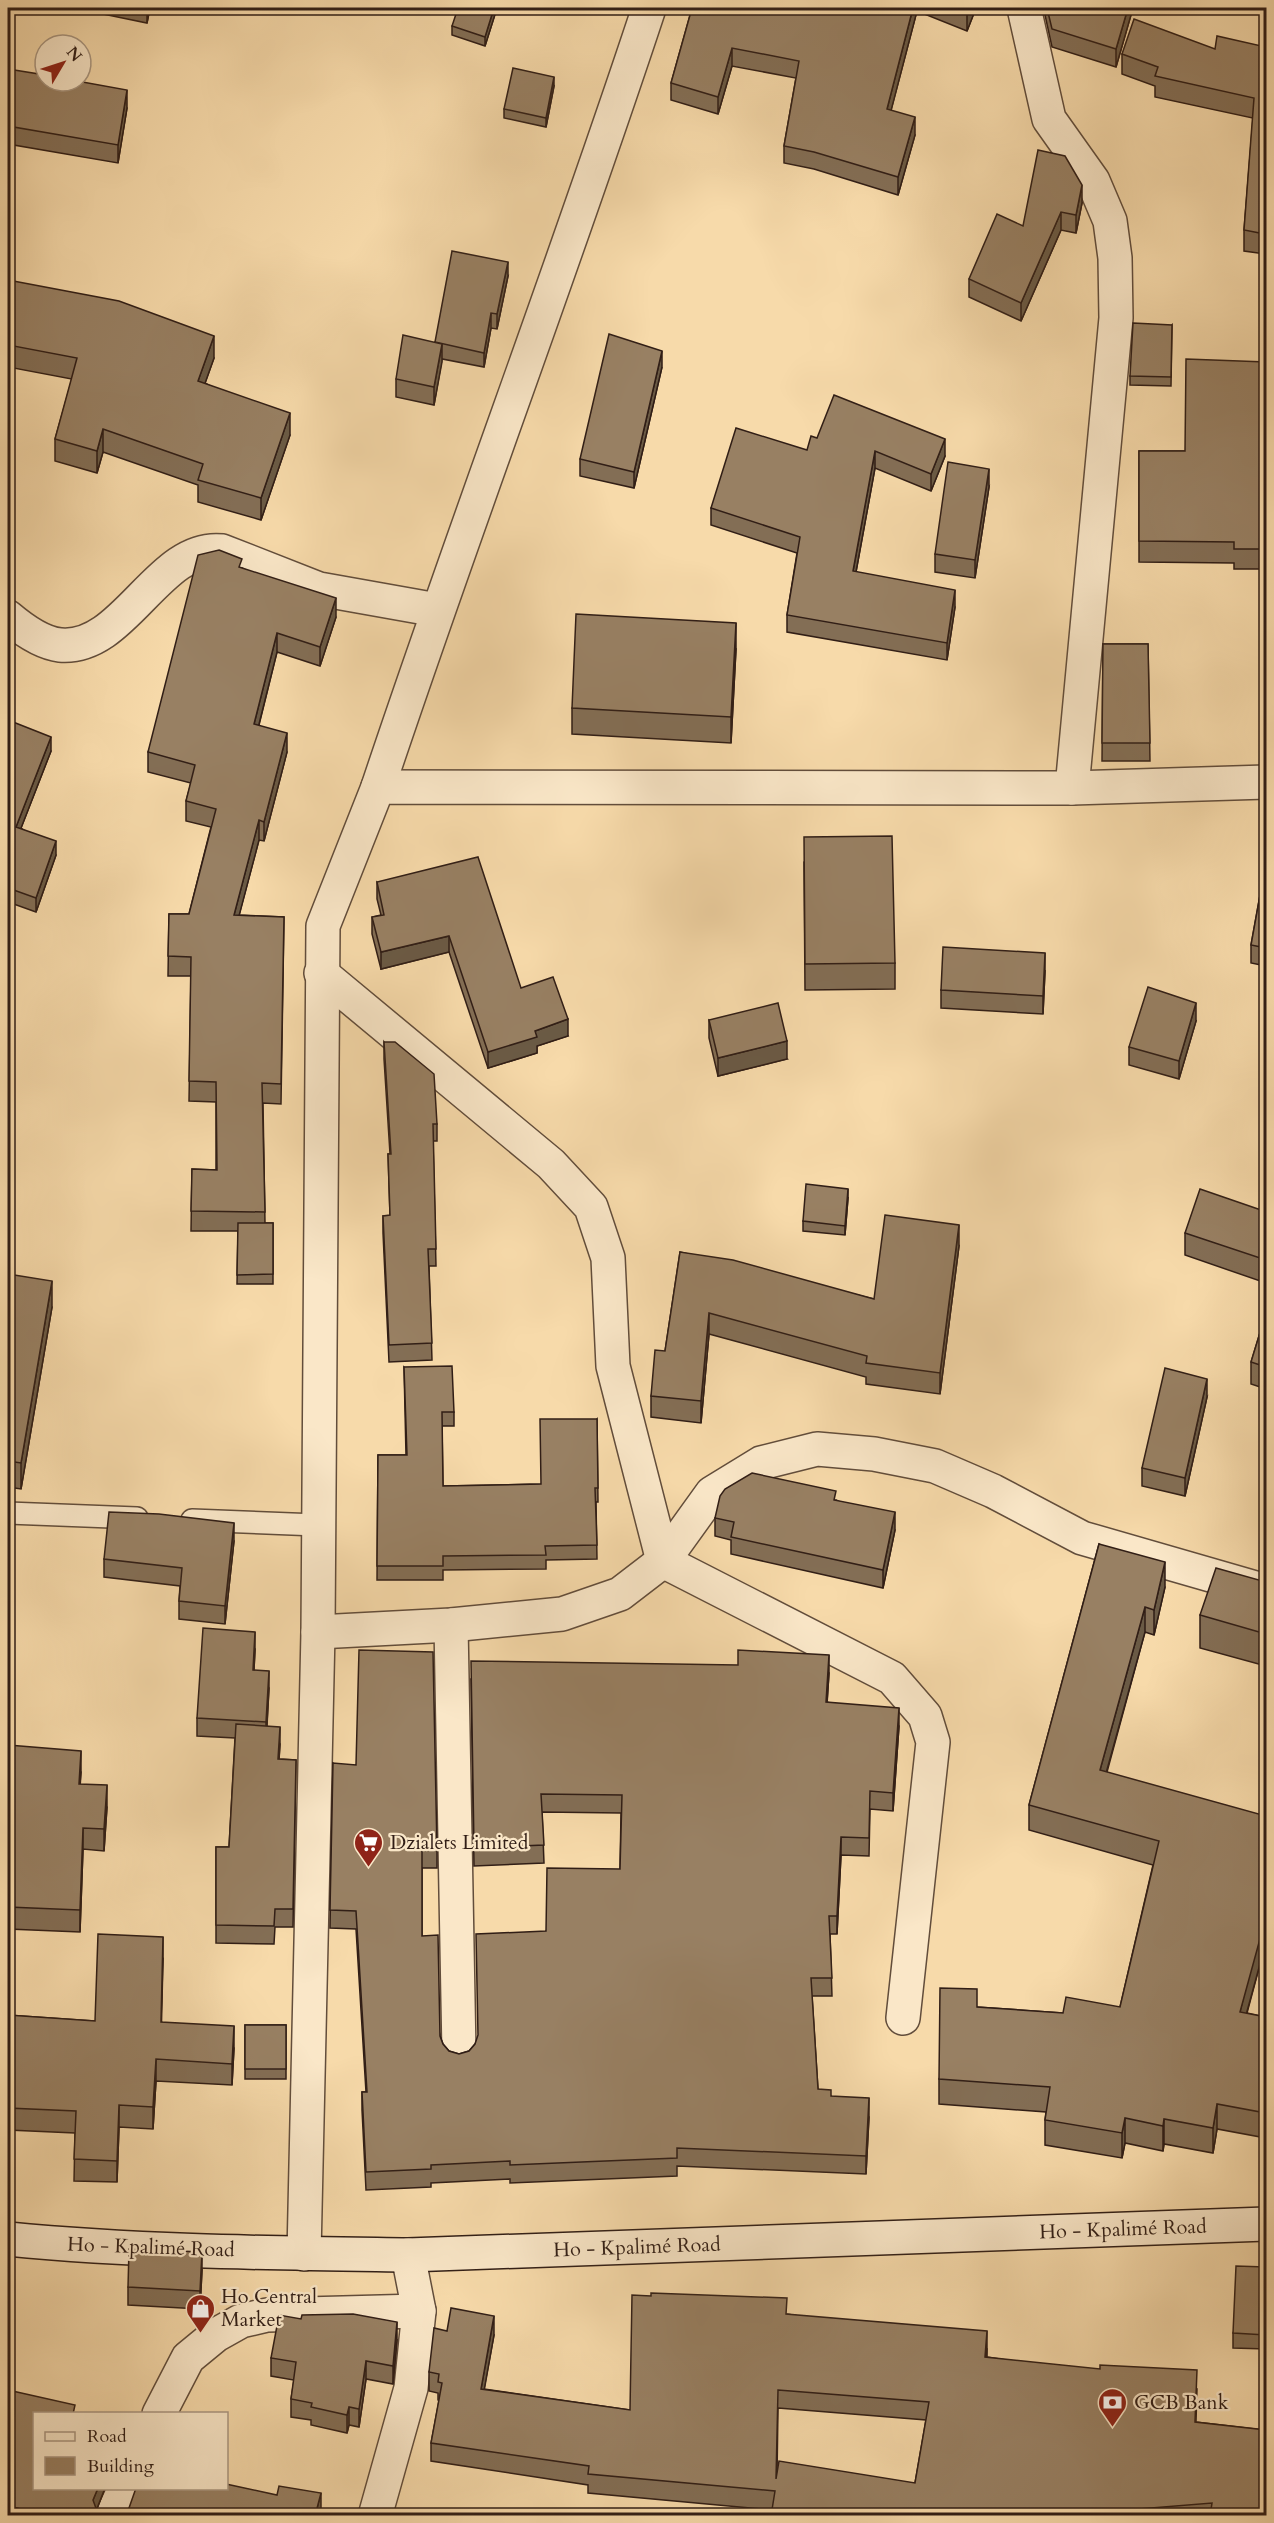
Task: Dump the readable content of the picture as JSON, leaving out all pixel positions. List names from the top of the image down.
{
  "streets": {
    "street": ["Ho - Kpalimé Road"]
  },
  "places": {
    "supermarket": ["Dzialets Limited"],
    "shop": ["Ho Central Market"],
    "bank": ["GCB Bank"]
  },
  "legend": ["Road", "Building"],
  "north": "top right"
}
